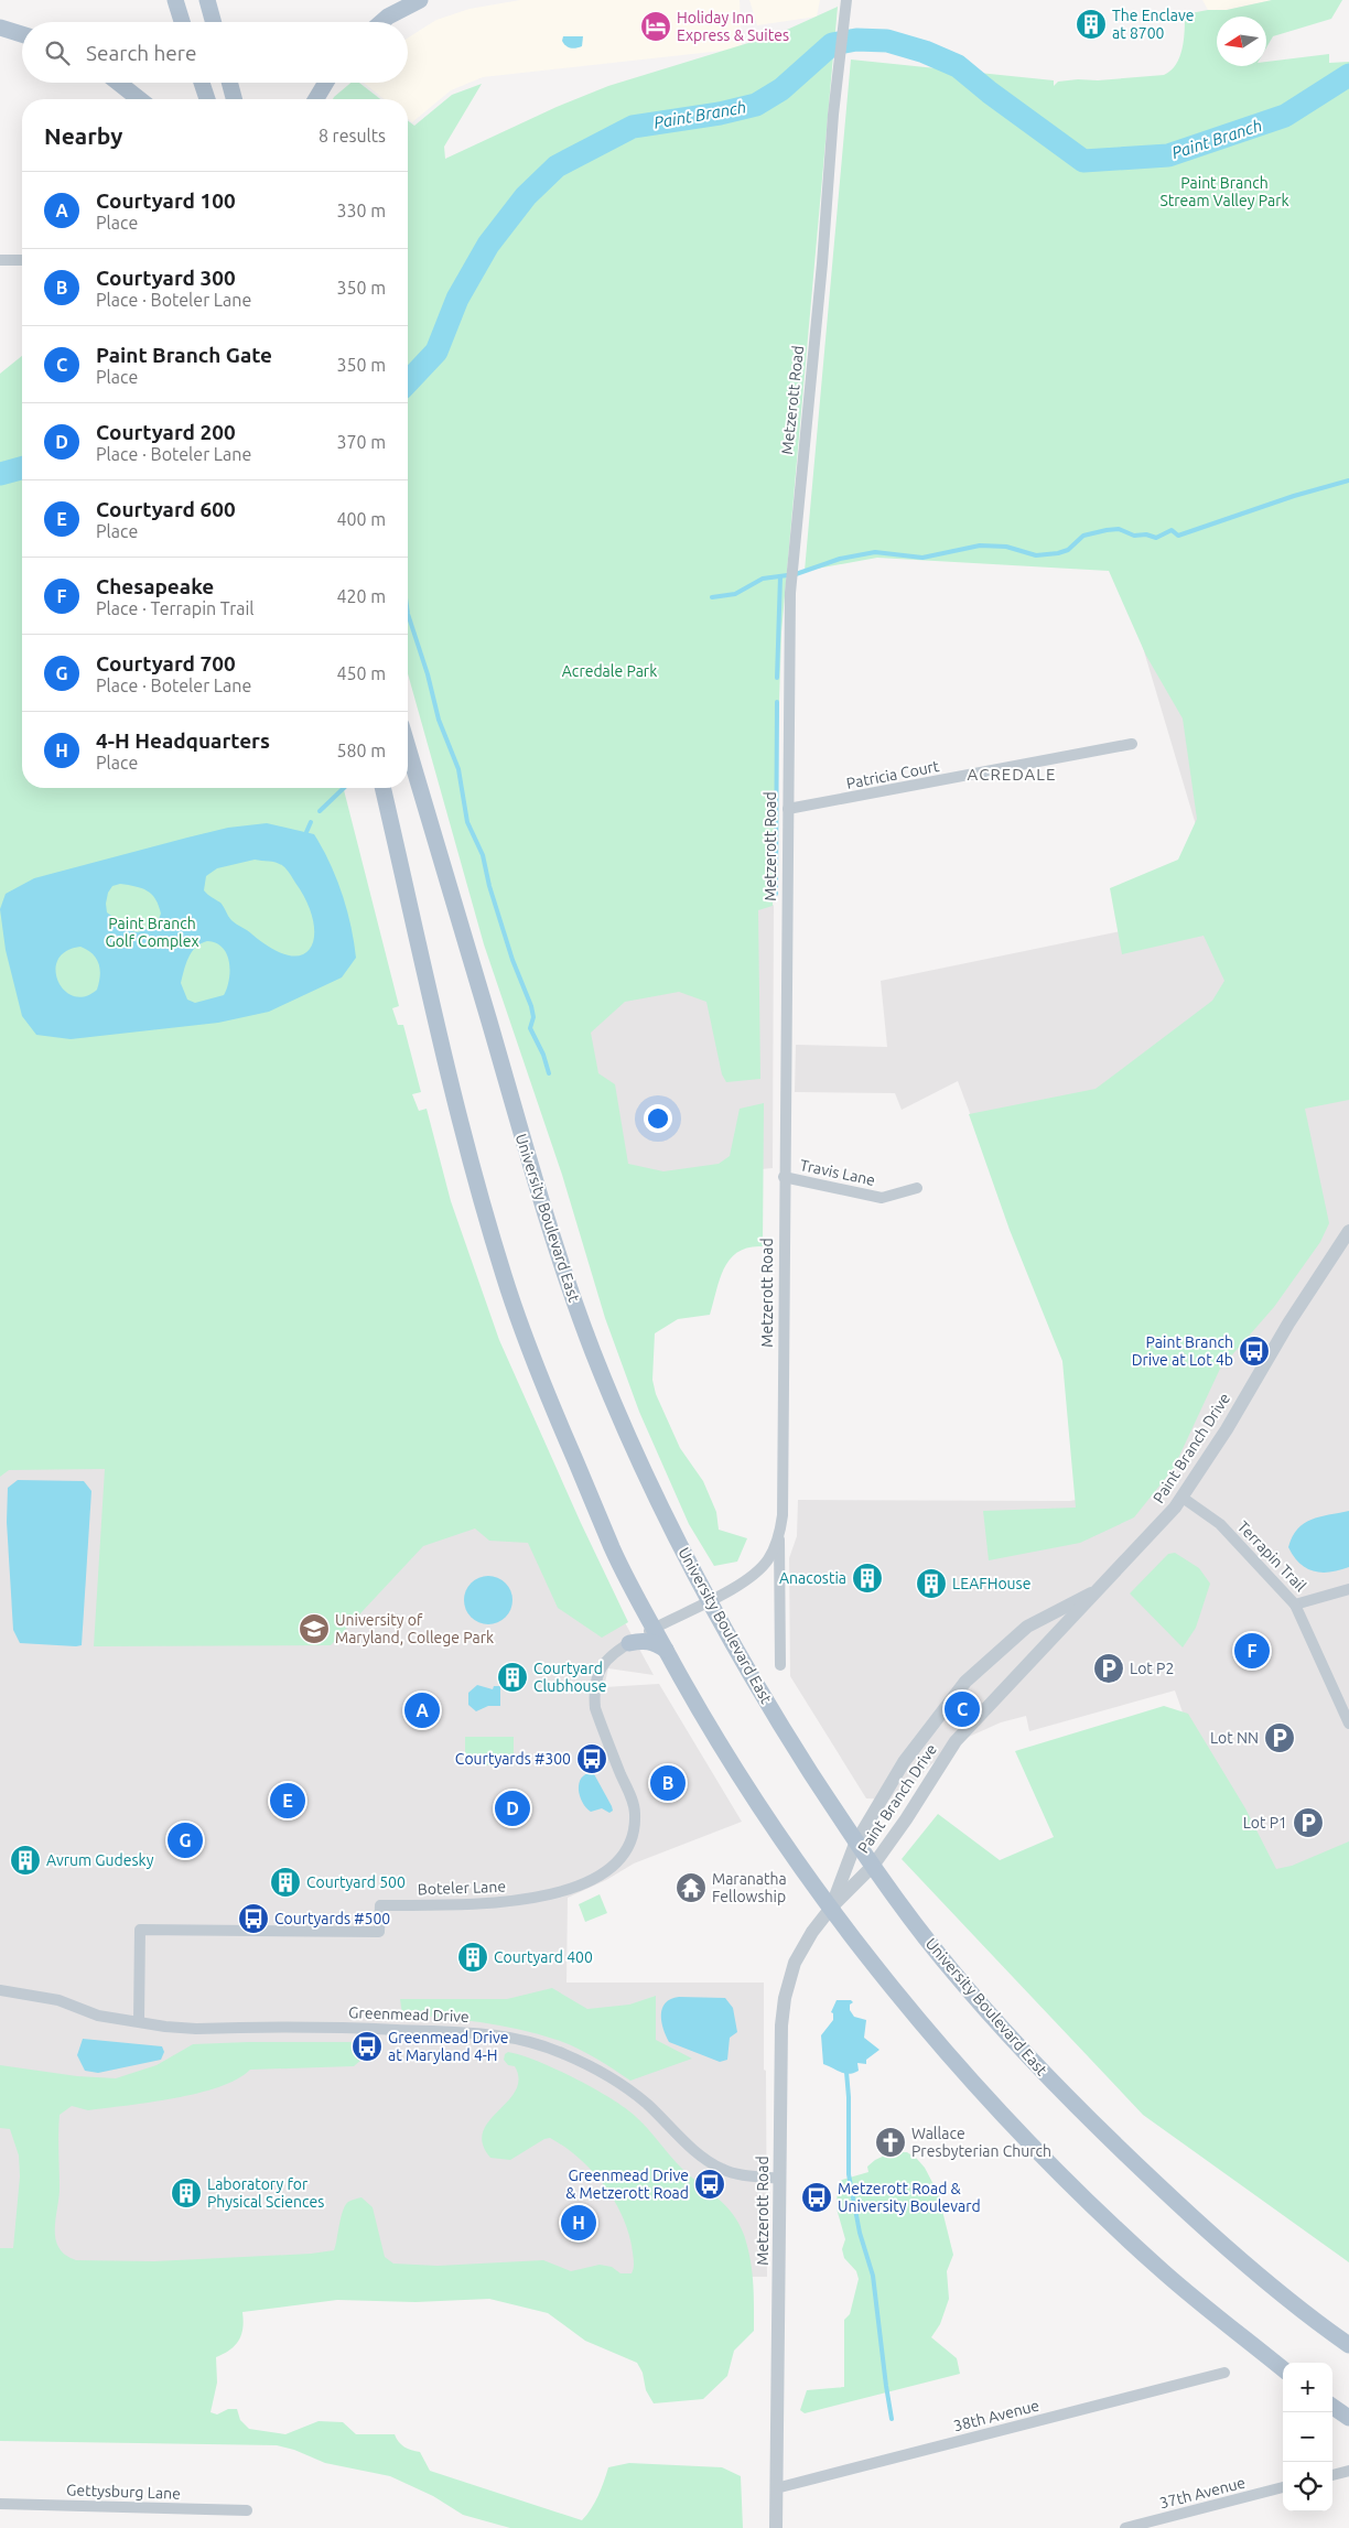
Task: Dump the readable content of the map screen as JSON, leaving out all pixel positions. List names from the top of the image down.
{
  "streets": {
    "main road": ["University Boulevard East"],
    "street": [
      "Metzerott Road",
      "Patricia Court",
      "Travis Lane",
      "Paint Branch Drive",
      "Terrapin Trail",
      "Boteler Lane",
      "Greenmead Drive",
      "38th Avenue",
      "Gettysburg Lane",
      "37th Avenue"
    ]
  },
  "crossings": [
    ["Metzerott Road", "Patricia Court"],
    ["Metzerott Road", "Travis Lane"],
    ["Metzerott Road", "University Boulevard East"],
    ["Metzerott Road", "Paint Branch Drive"],
    ["Metzerott Road", "Boteler Lane"],
    ["Metzerott Road", "Greenmead Drive"],
    ["Metzerott Road", "38th Avenue"],
    ["University Boulevard East", "Paint Branch Drive"],
    ["Paint Branch Drive", "Terrapin Trail"],
    ["Boteler Lane", "Greenmead Drive"]
  ],
  "districts": ["ACREDALE"],
  "water": ["Paint Branch"],
  "parks": ["Paint Branch Stream Valley Park", "Acredale Park", "Paint Branch Golf Complex"],
  "places": {
    "building": [
      "The Enclave at 8700",
      "Anacostia",
      "LEAFHouse",
      "Courtyard Clubhouse",
      "Avrum Gudesky",
      "Courtyard 500",
      "Courtyard 400",
      "Laboratory for Physical Sciences"
    ],
    "hotel": ["Holiday Inn Express & Suites"],
    "bus stop": [
      "Paint Branch Drive at Lot 4b",
      "Courtyards #300",
      "Courtyards #500",
      "Greenmead Drive at Maryland 4-H",
      "Greenmead Drive & Metzerott Road",
      "Metzerott Road & University Boulevard"
    ],
    "school or university": ["University of Maryland, College Park"],
    "parking": ["Lot P2", "Lot NN", "Lot P1"],
    "temple": ["Maranatha Fellowship"],
    "church": ["Wallace Presbyterian Church"]
  },
  "north": "left",
  "page": {
    "search": "Search here",
    "heading": ["Nearby", "8 results"],
    "list": [
      {
        "mark": "A",
        "name": "Courtyard 100",
        "note": "Place",
        "value": "330 m"
      },
      {
        "mark": "B",
        "name": "Courtyard 300",
        "note": "Place · Boteler Lane",
        "value": "350 m"
      },
      {
        "mark": "C",
        "name": "Paint Branch Gate",
        "note": "Place",
        "value": "350 m"
      },
      {
        "mark": "D",
        "name": "Courtyard 200",
        "note": "Place · Boteler Lane",
        "value": "370 m"
      },
      {
        "mark": "E",
        "name": "Courtyard 600",
        "note": "Place",
        "value": "400 m"
      },
      {
        "mark": "F",
        "name": "Chesapeake",
        "note": "Place · Terrapin Trail",
        "value": "420 m"
      },
      {
        "mark": "G",
        "name": "Courtyard 700",
        "note": "Place · Boteler Lane",
        "value": "450 m"
      },
      {
        "mark": "H",
        "name": "4-H Headquarters",
        "note": "Place",
        "value": "580 m"
      }
    ],
    "pins": [
      "F",
      "C",
      "A",
      "B",
      "E",
      "D",
      "G",
      "H"
    ],
    "map_buttons": ["+", "−"]
  }
}
